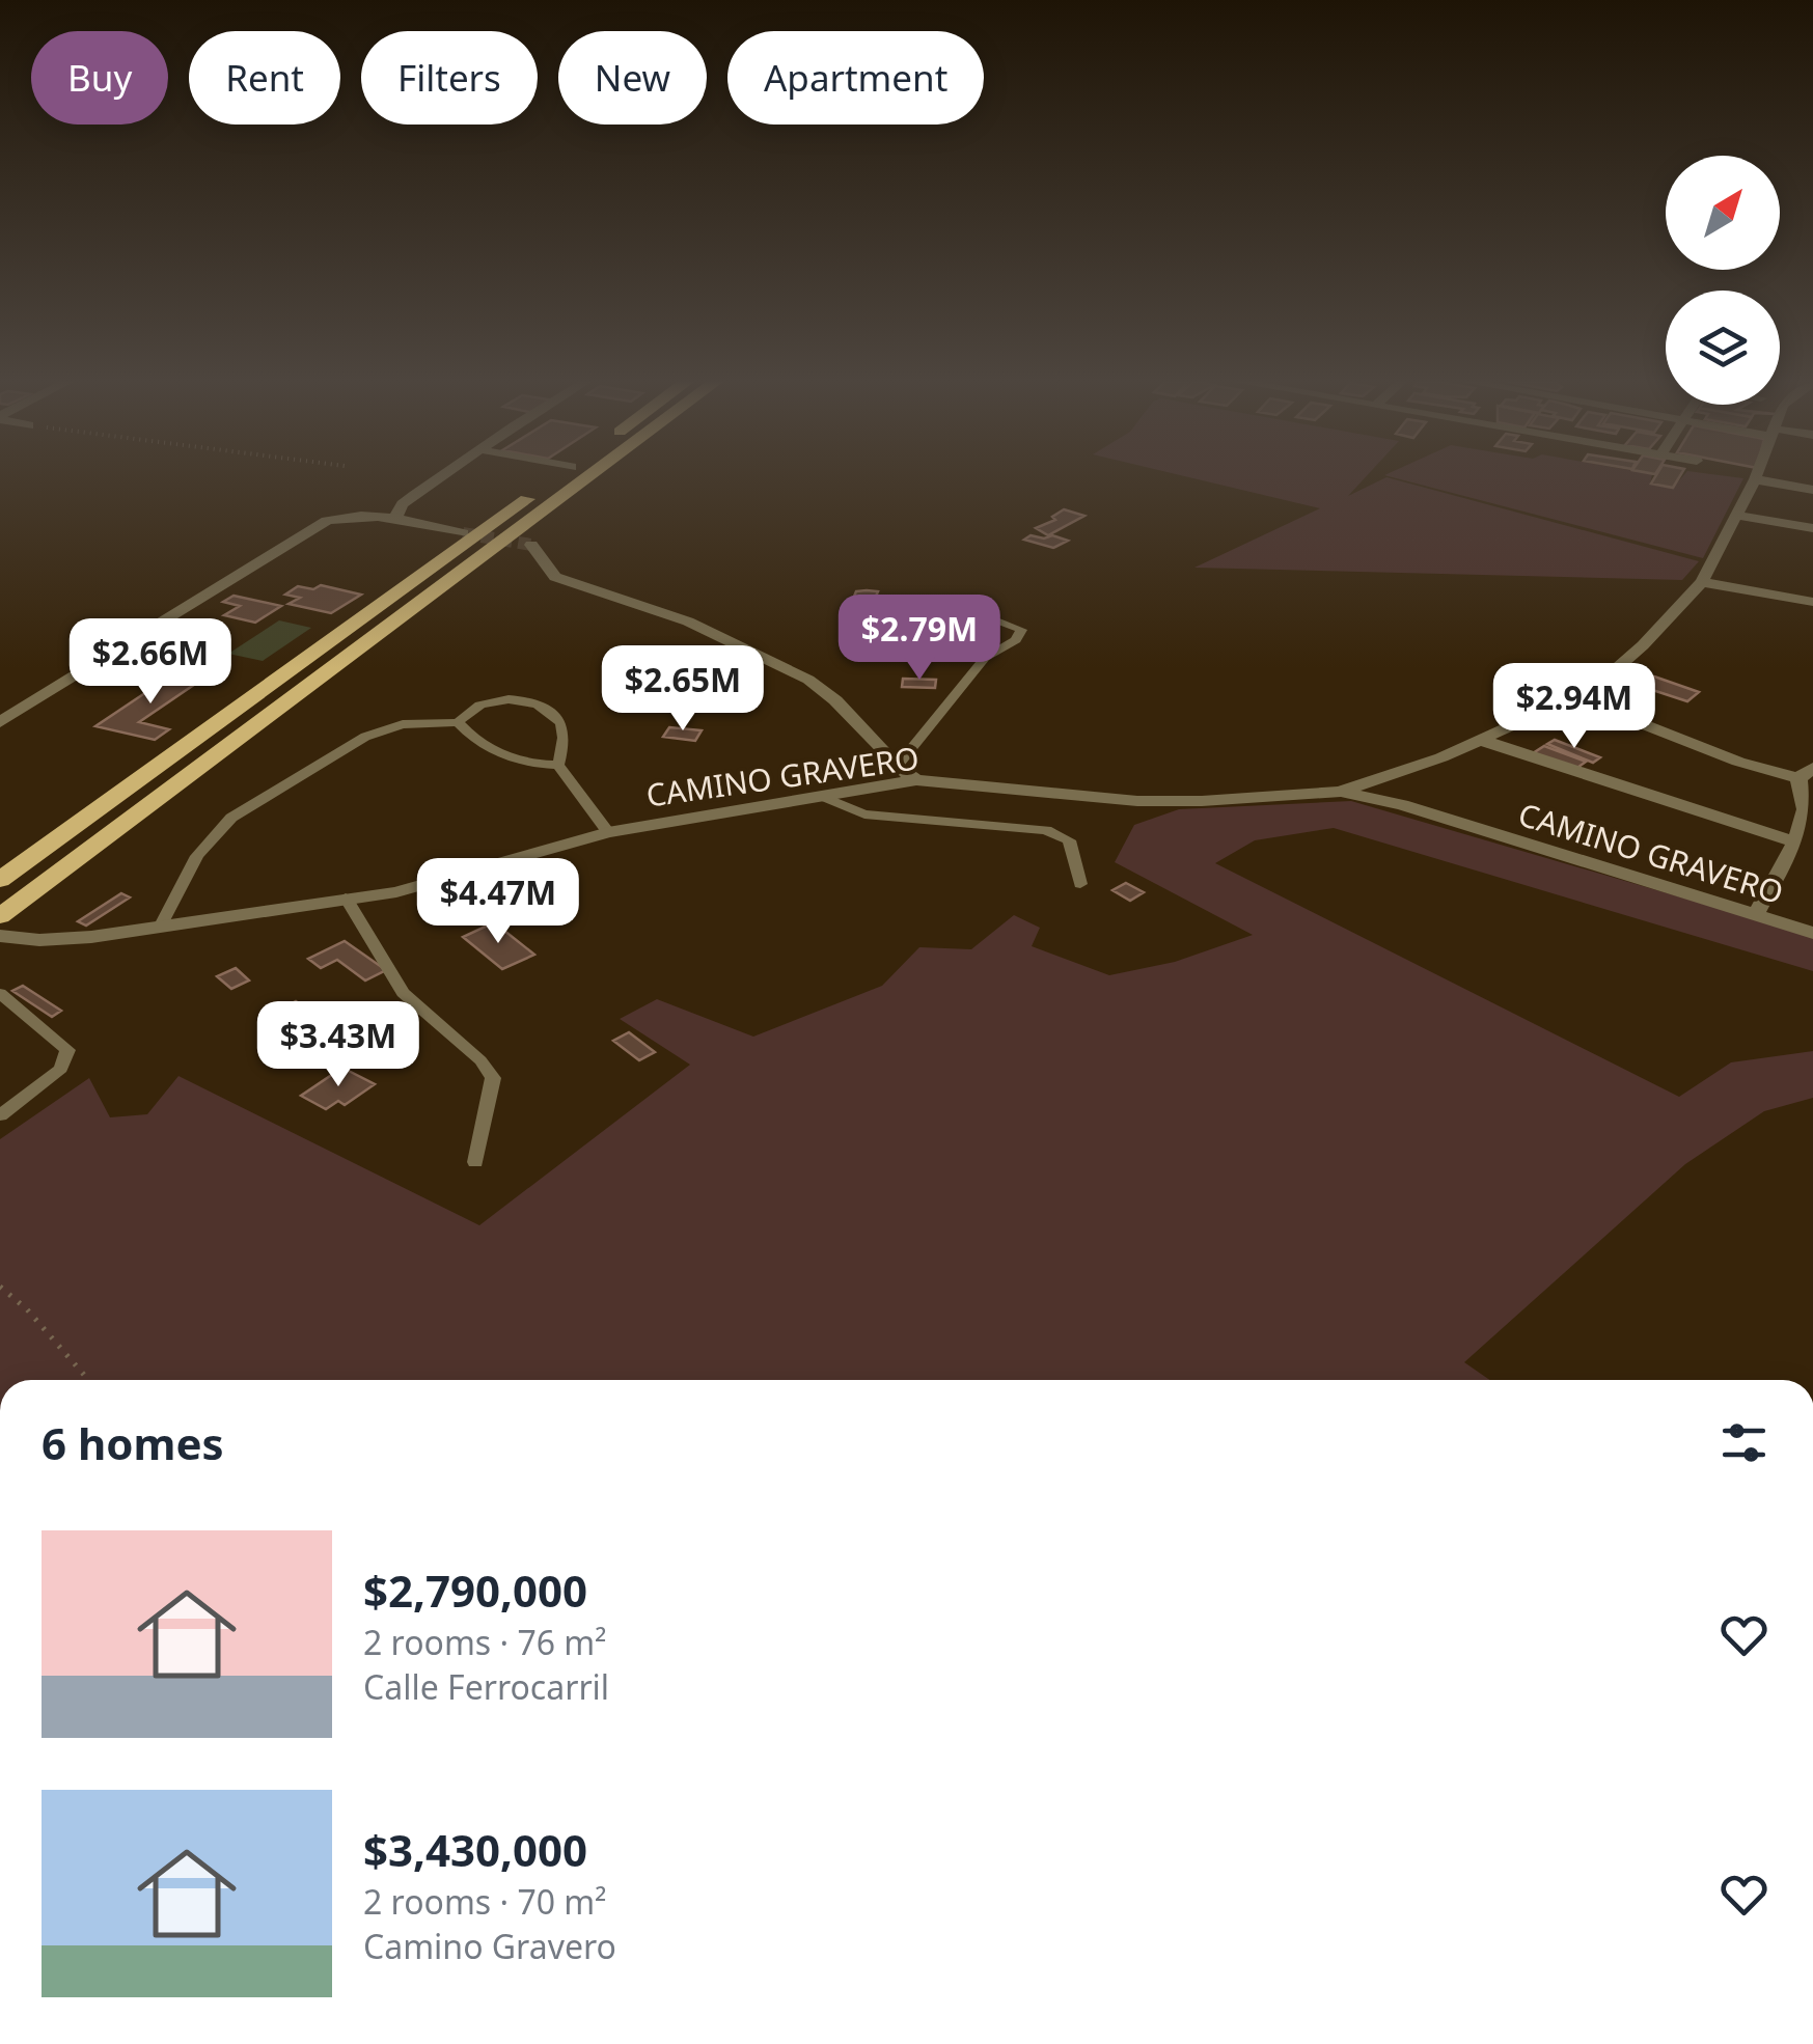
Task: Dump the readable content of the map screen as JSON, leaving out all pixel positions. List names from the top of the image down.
{
  "streets": {
    "street": ["CAMINO GRAVERO"]
  },
  "north": "top right",
  "page": {
    "chip": [
      "Buy",
      "Rent",
      "Filters",
      "New",
      "Apartment"
    ],
    "price": [
      "$2.79M",
      "$2.66M",
      "$2.65M",
      "$2.94M",
      "$4.47M",
      "$3.43M"
    ],
    "heading": "6 homes",
    "list": [
      {
        "name": "$2,790,000",
        "note": "2 rooms · 76 m² · Calle Ferrocarril"
      },
      {
        "name": "$3,430,000",
        "note": "2 rooms · 70 m² · Camino Gravero"
      }
    ]
  }
}
